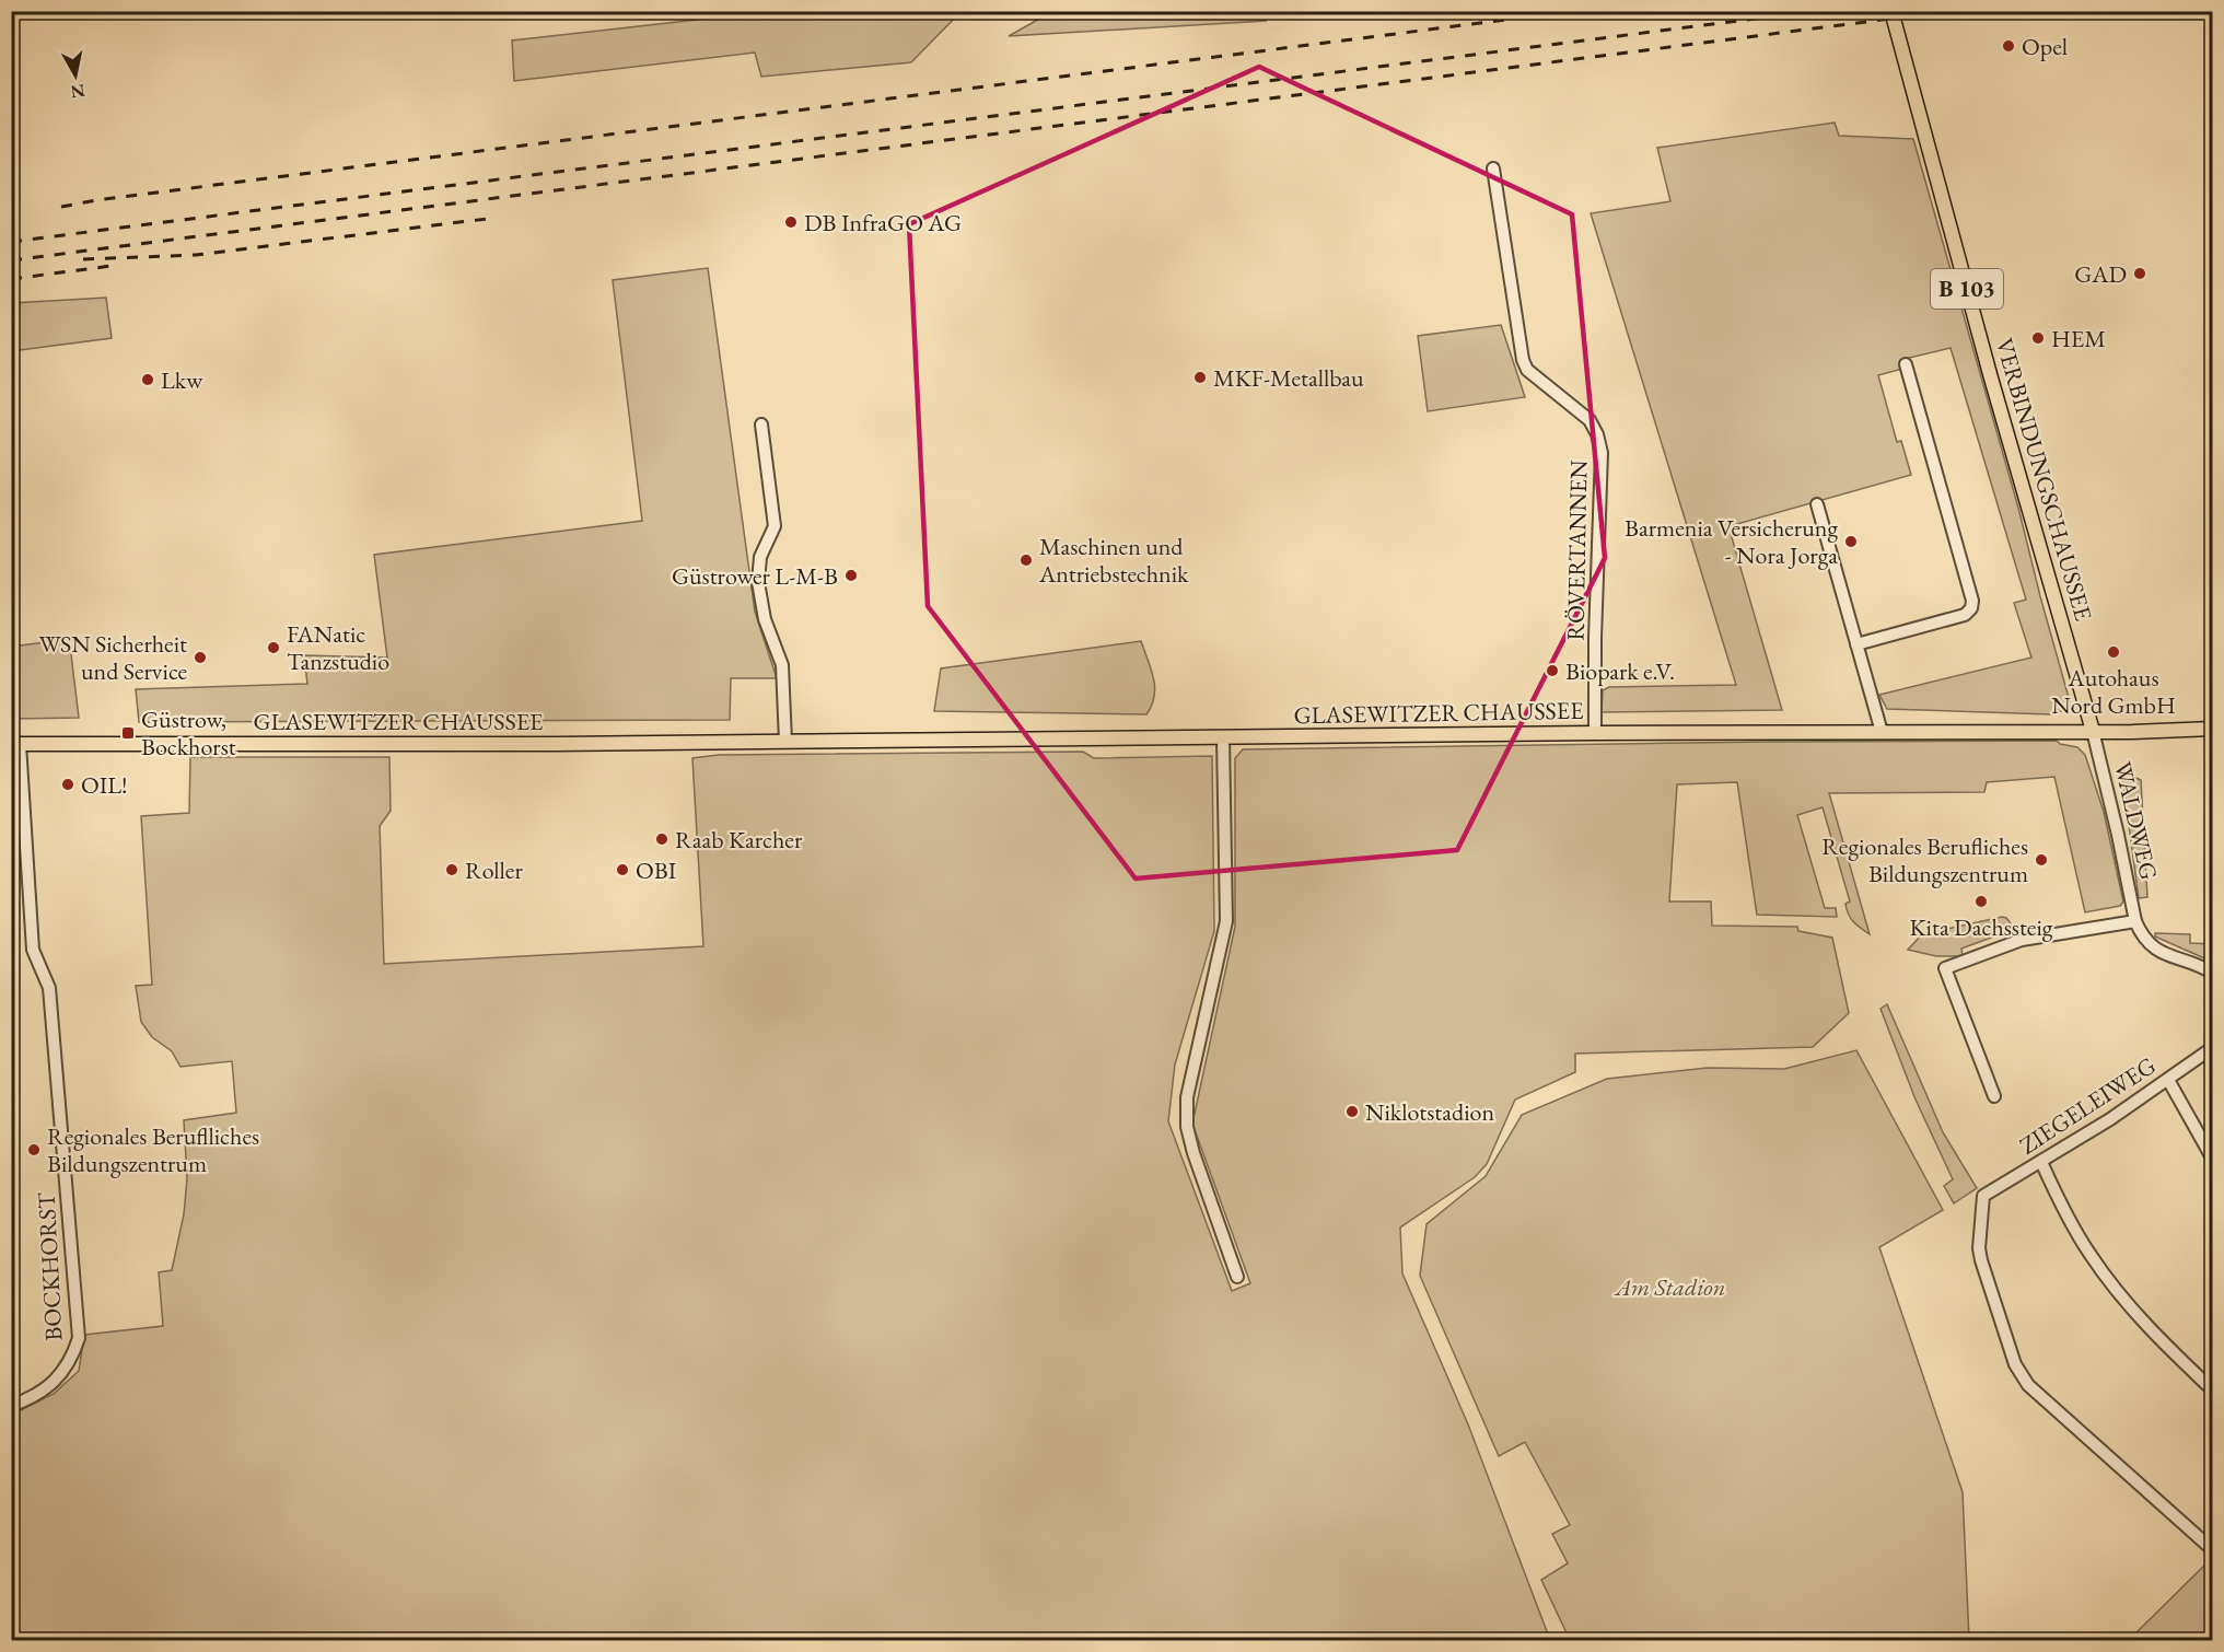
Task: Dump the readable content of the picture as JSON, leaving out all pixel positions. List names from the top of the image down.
{
  "streets": {
    "main road": ["B 103", "VERBINDUNGSCHAUSSEE", "GLASEWITZER CHAUSSEE"],
    "street": [
      "RÖVERTANNEN",
      "WALDWEG",
      "ZIEGELEIWEG",
      "BOCKHORST"
    ]
  },
  "crossings": [
    ["VERBINDUNGSCHAUSSEE", "GLASEWITZER CHAUSSEE"],
    ["VERBINDUNGSCHAUSSEE", "WALDWEG"],
    ["RÖVERTANNEN", "GLASEWITZER CHAUSSEE"],
    ["GLASEWITZER CHAUSSEE", "WALDWEG"],
    ["GLASEWITZER CHAUSSEE", "BOCKHORST"]
  ],
  "parks": ["Am Stadion"],
  "places": {
    "other": [
      "Opel",
      "DB InfraGO AG",
      "GAD",
      "HEM",
      "MKF-Metallbau",
      "Lkw",
      "Barmenia Versicherung - Nora Jorga",
      "Maschinen und Antriebstechnik",
      "Güstrower L-M-B",
      "FANatic Tanzstudio",
      "Autohaus Nord GmbH",
      "WSN Sicherheit und Service",
      "Biopark e.V.",
      "OIL!",
      "Raab Karcher",
      "Regionales Berufliches Bildungszentrum",
      "Roller",
      "OBI",
      "Kita Dachssteig",
      "Niklotstadion",
      "Regionales Beruflliches Bildungszentrum"
    ],
    "transit": ["Güstrow, Bockhorst"]
  },
  "north": "bottom"
}
